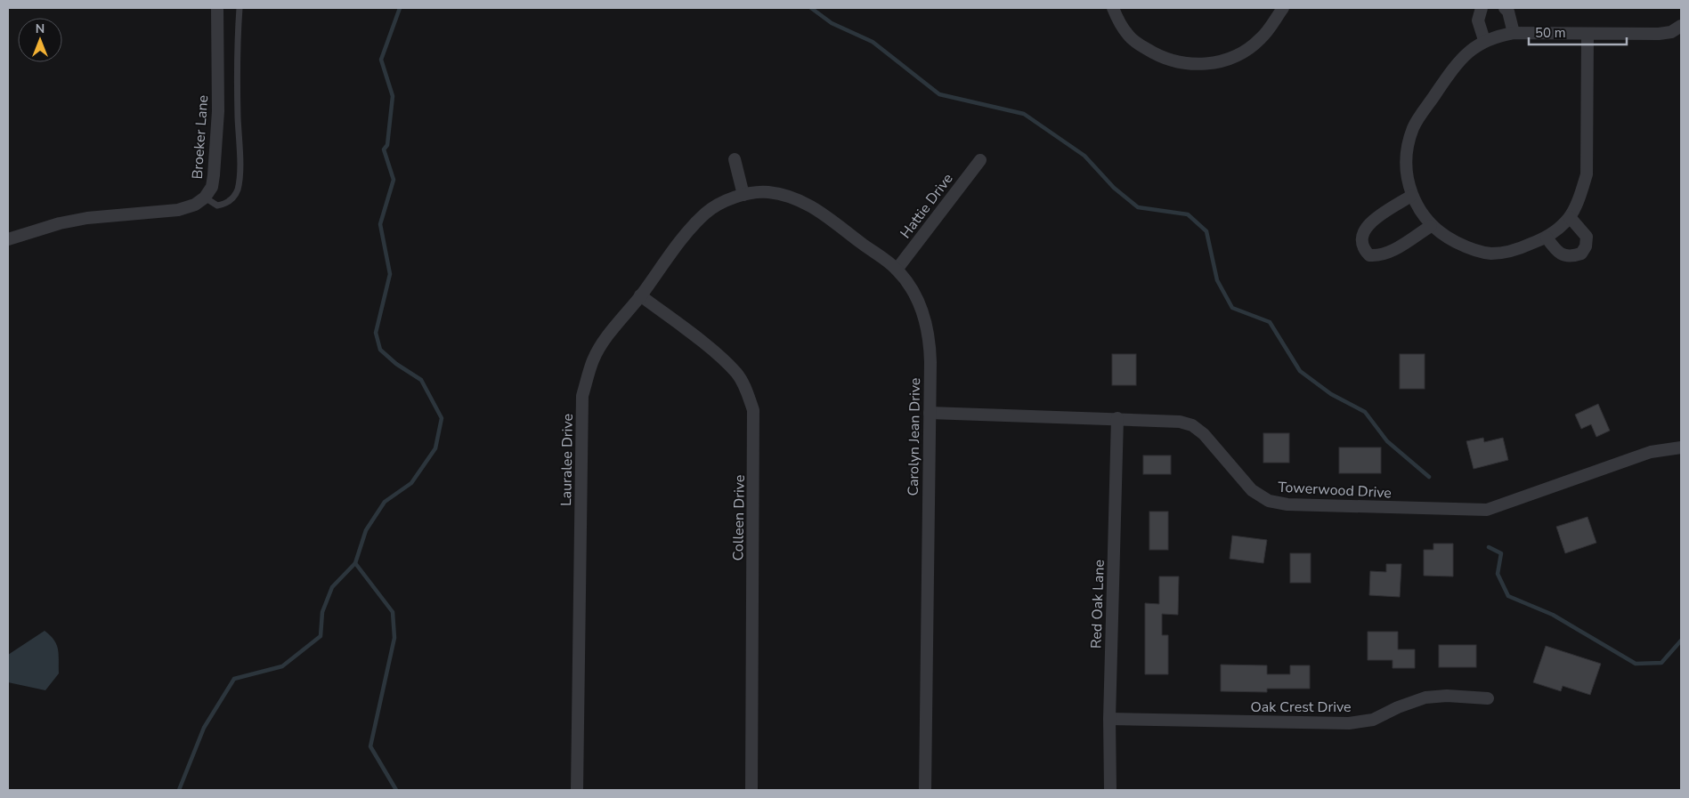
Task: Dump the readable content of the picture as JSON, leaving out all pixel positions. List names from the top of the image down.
{
  "streets": {
    "street": [
      "Broeker Lane",
      "Hattie Drive",
      "Carolyn Jean Drive",
      "Lauralee Drive",
      "Towerwood Drive",
      "Colleen Drive",
      "Red Oak Lane",
      "Oak Crest Drive"
    ]
  },
  "crossings": [
    ["Hattie Drive", "Carolyn Jean Drive"],
    ["Carolyn Jean Drive", "Lauralee Drive"],
    ["Carolyn Jean Drive", "Towerwood Drive"],
    ["Lauralee Drive", "Colleen Drive"],
    ["Towerwood Drive", "Red Oak Lane"],
    ["Red Oak Lane", "Oak Crest Drive"]
  ],
  "scale_bar": "50 m",
  "north": "top"
}
